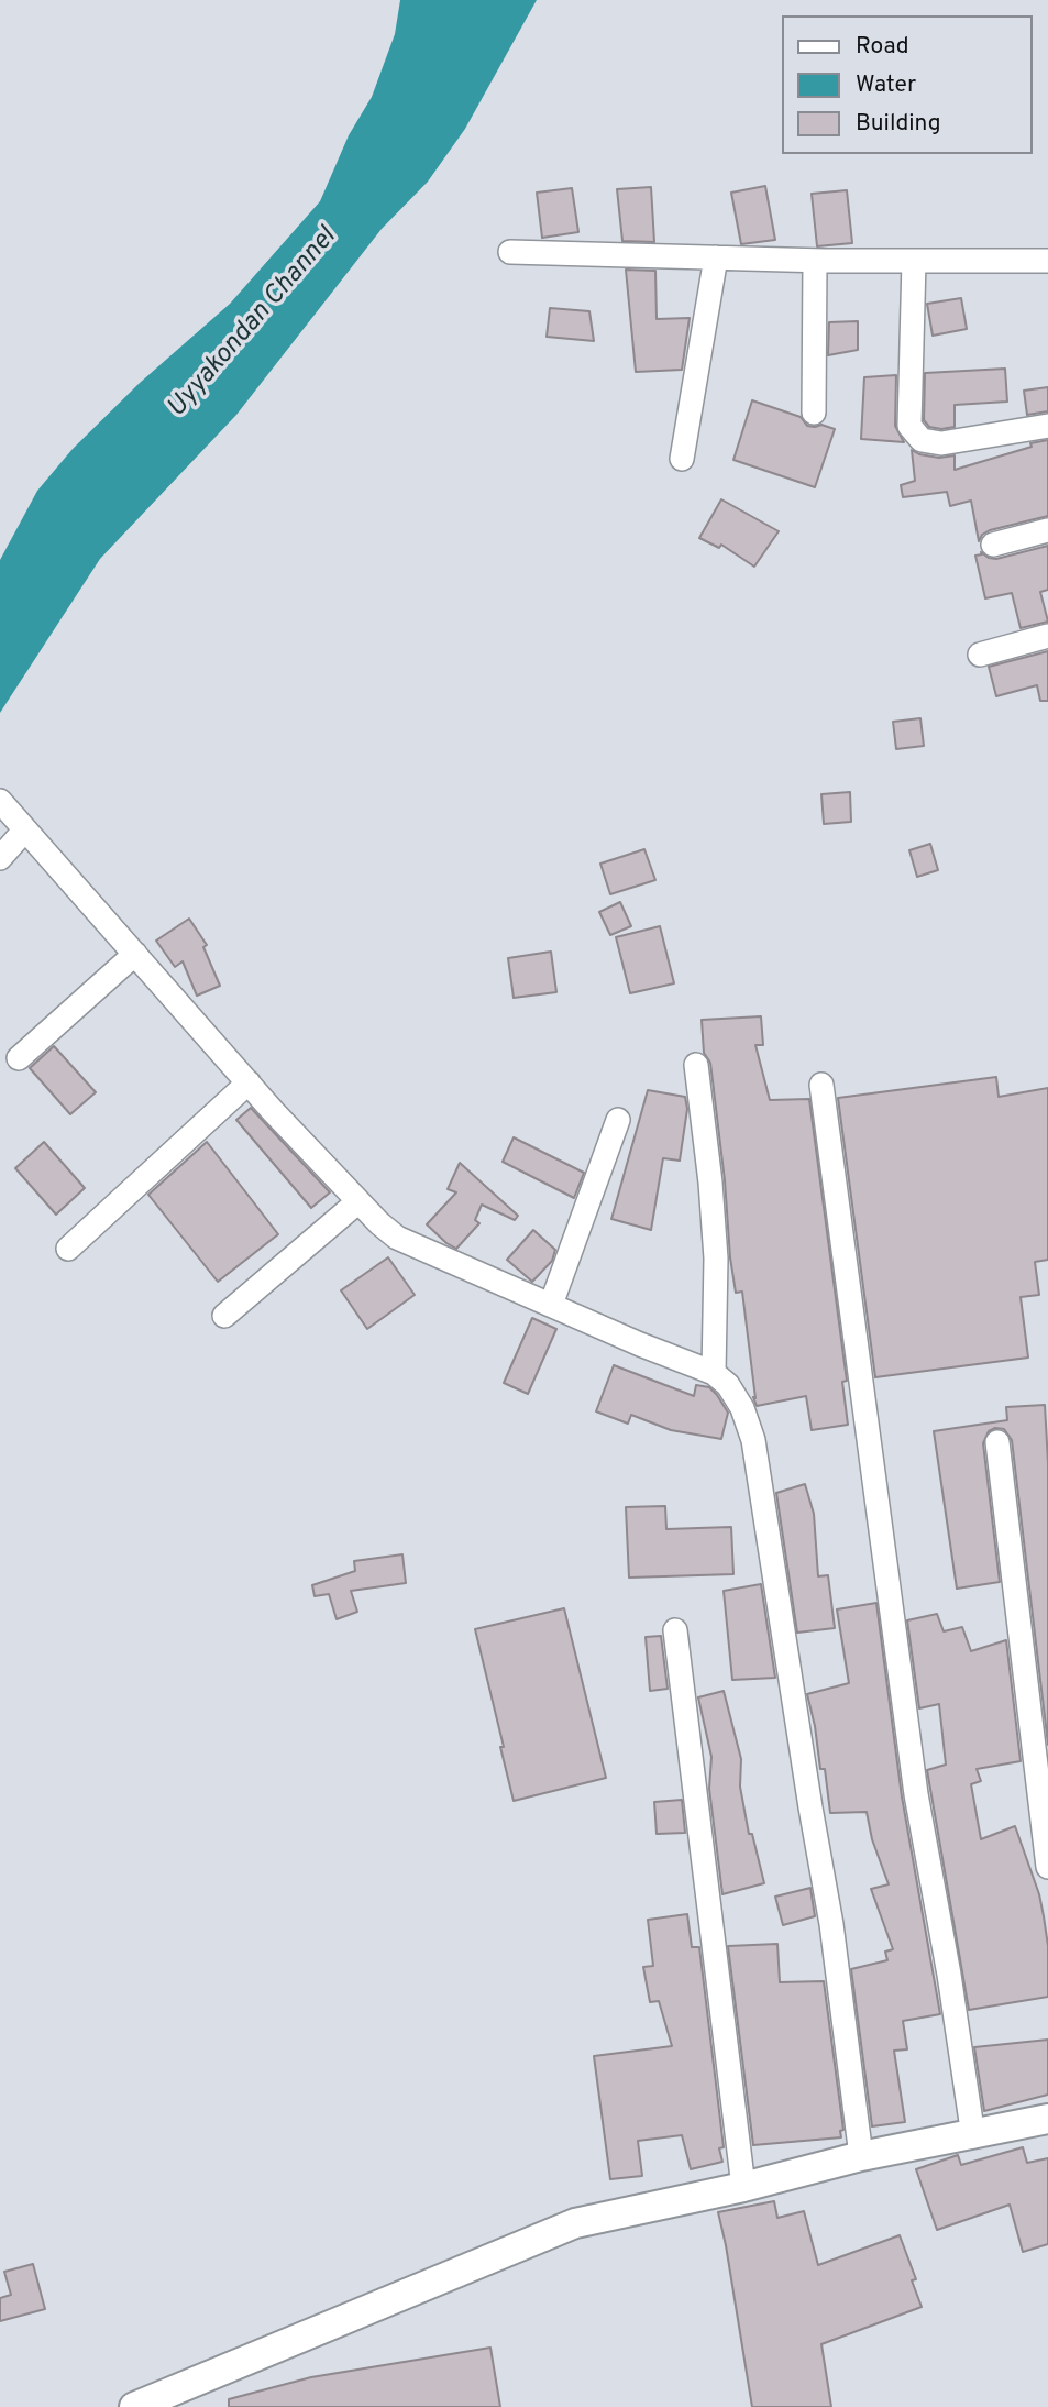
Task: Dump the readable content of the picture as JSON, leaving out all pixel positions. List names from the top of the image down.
{
  "water": ["Uyyakondan Channel"],
  "legend": ["Road", "Water", "Building"]
}
